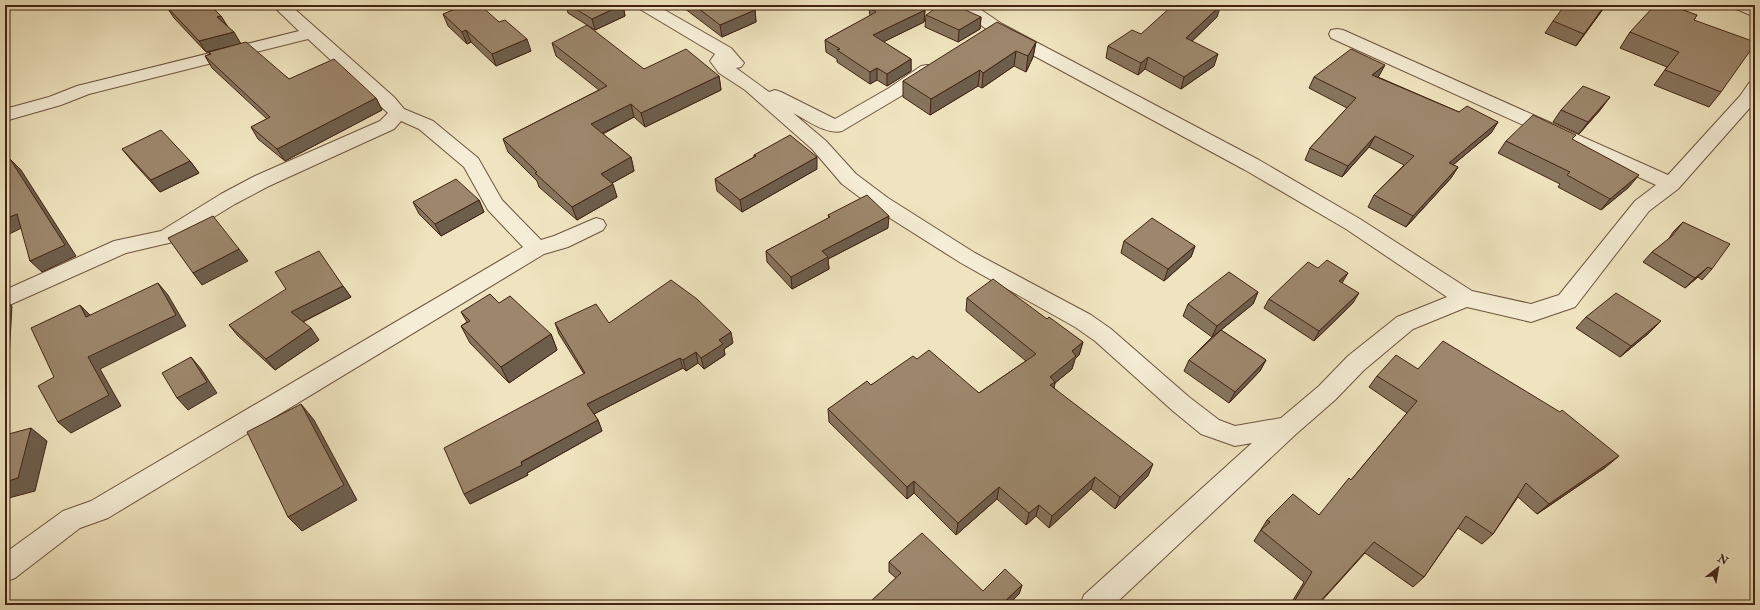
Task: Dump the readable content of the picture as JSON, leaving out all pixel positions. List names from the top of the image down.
{
  "north": "top right"
}
